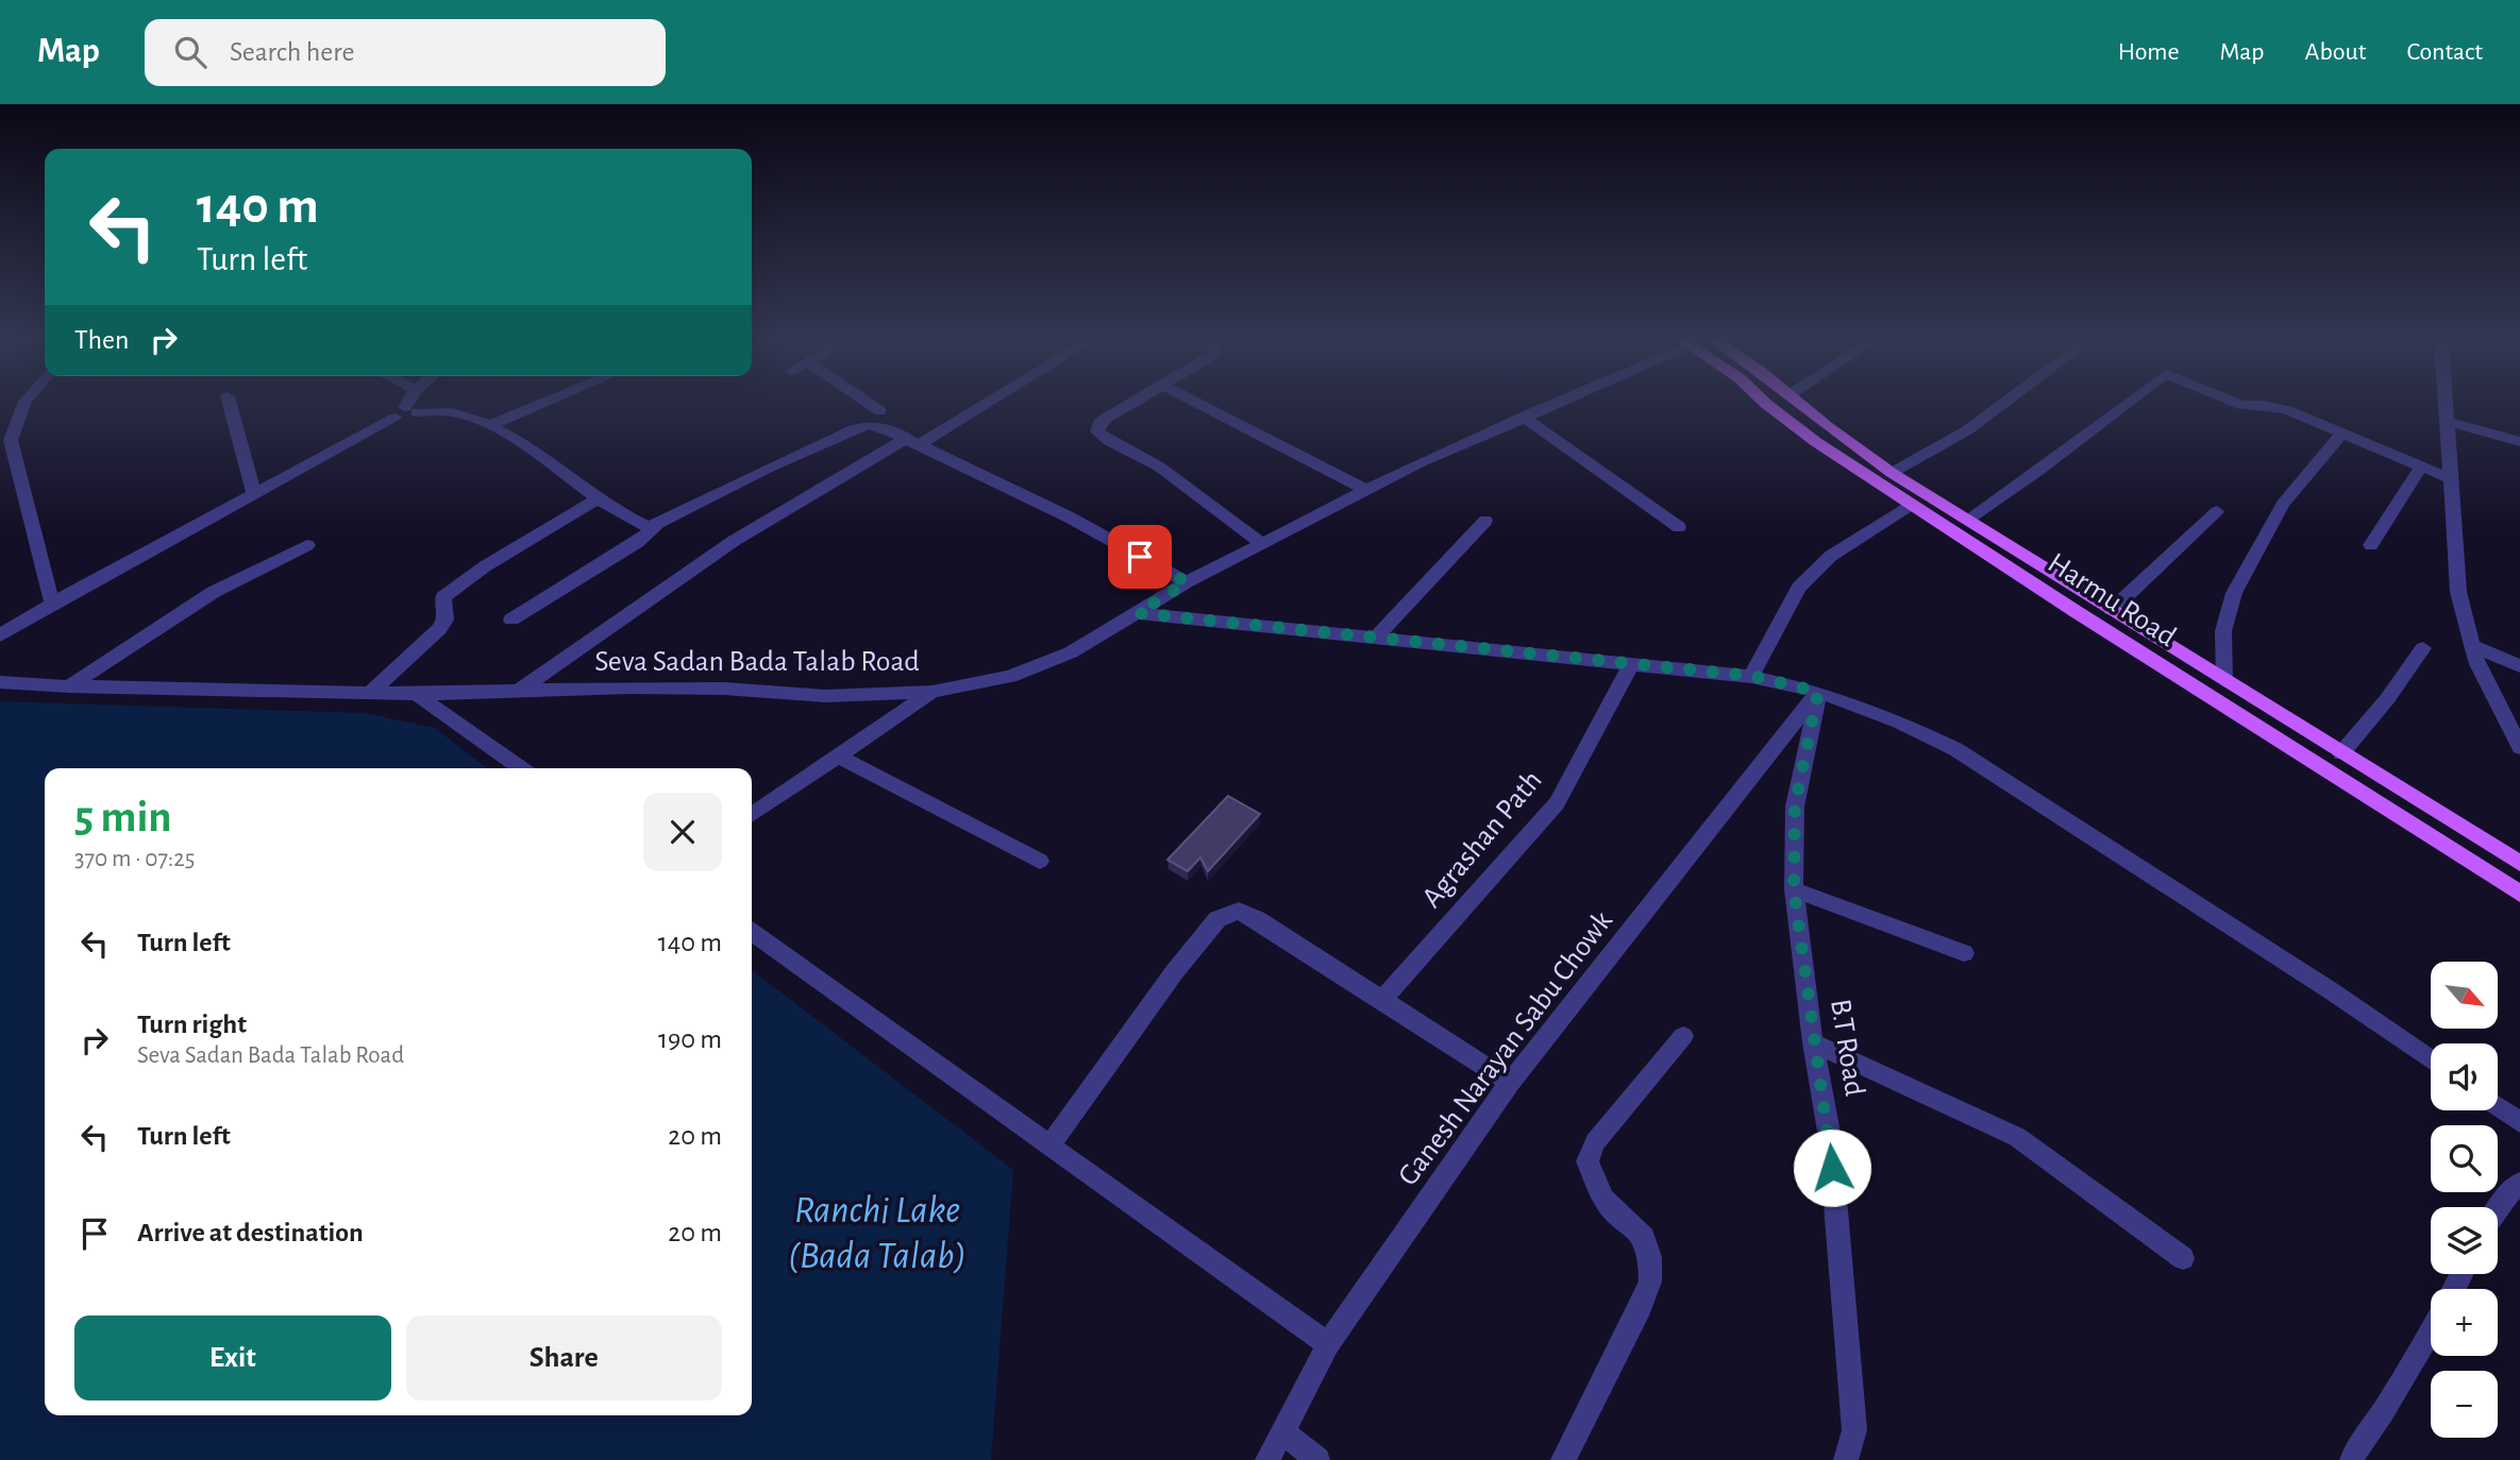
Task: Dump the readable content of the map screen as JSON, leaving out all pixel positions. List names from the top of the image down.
{
  "streets": {
    "main road": ["Harmu Road"],
    "street": [
      "Seva Sadan Bada Talab Road",
      "Agrashan Path",
      "B.T Road",
      "Ganesh Narayan Sabu Chowk"
    ]
  },
  "crossings": [
    ["B.T Road", "Ganesh Narayan Sabu Chowk"]
  ],
  "water": ["Ranchi Lake (Bada Talab)"],
  "north": "bottom right",
  "page": {
    "header": "Map",
    "search": "Search here",
    "nav": [
      "Home",
      "Map",
      "About",
      "Contact"
    ],
    "turn": ["140 m", "Turn left"],
    "then": "Then",
    "heading": ["5 min", "370 m · 07:25"],
    "list": [
      {
        "name": "Turn left",
        "value": "140 m"
      },
      {
        "name": "Turn right",
        "note": "Seva Sadan Bada Talab Road",
        "value": "190 m"
      },
      {
        "name": "Turn left",
        "value": "20 m"
      },
      {
        "name": "Arrive at destination",
        "value": "20 m"
      }
    ],
    "map_buttons": ["+", "−"],
    "buttons": ["Exit", "Share"]
  }
}
